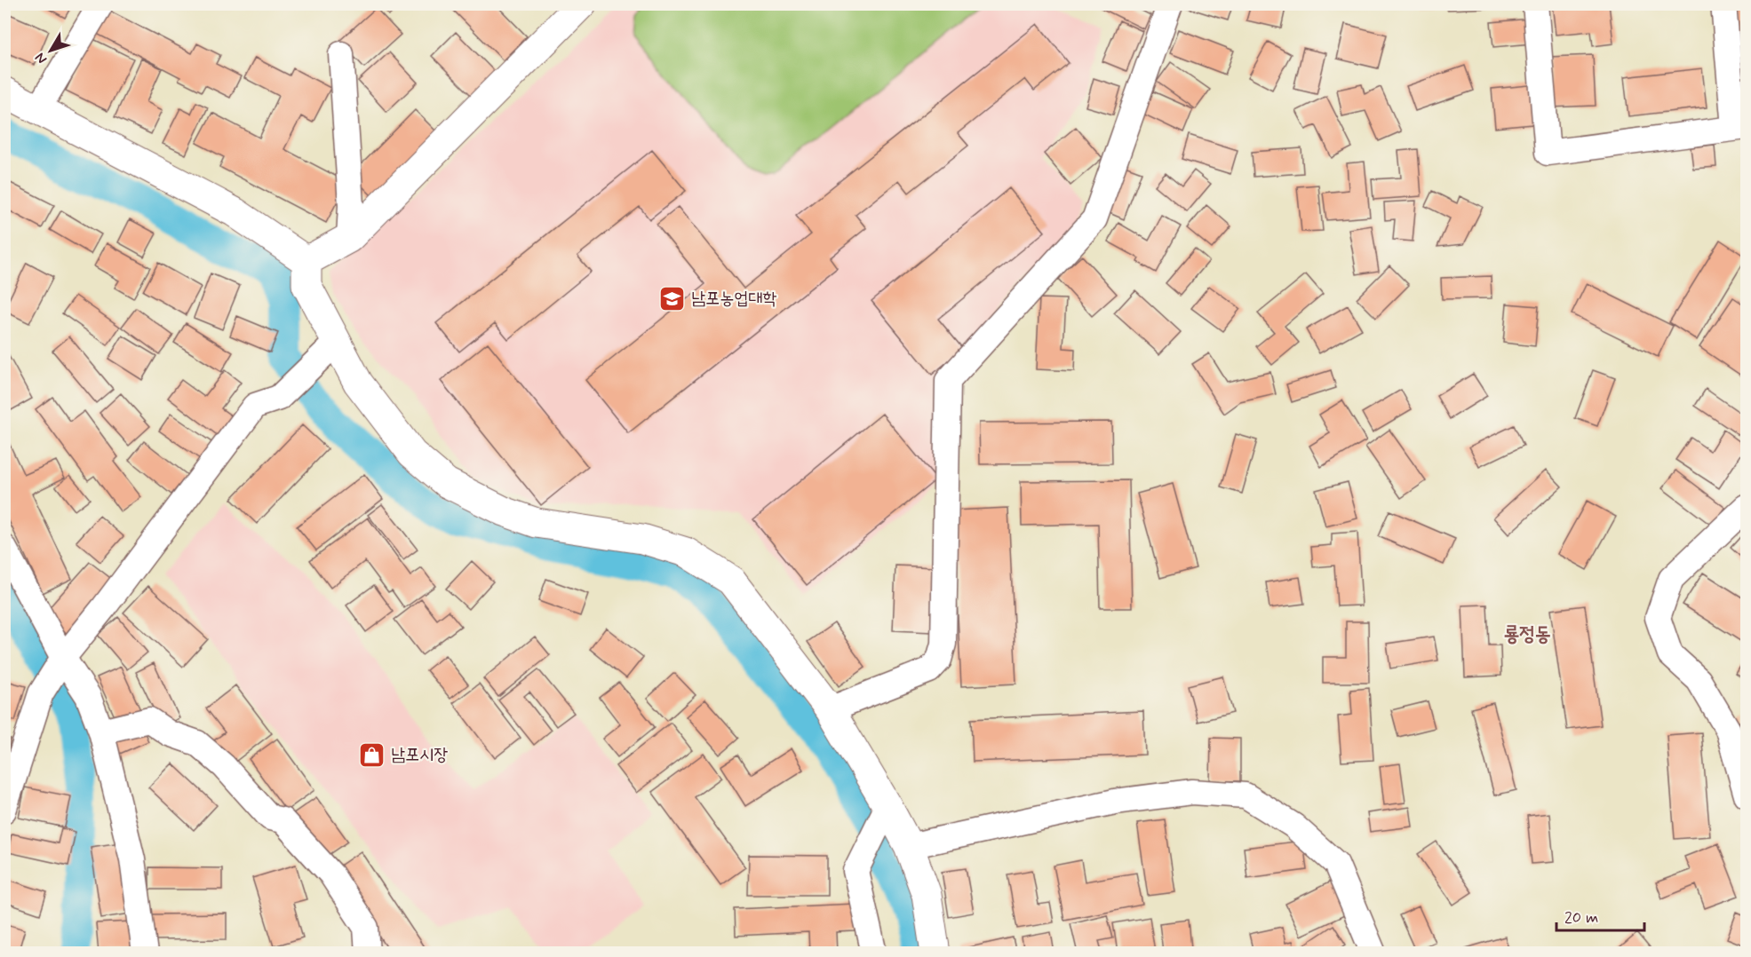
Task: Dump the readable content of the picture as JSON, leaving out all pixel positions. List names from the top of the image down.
{
  "districts": ["룡정동"],
  "places": {
    "school or university": ["남포농업대학"],
    "shop": ["남포시장"]
  },
  "scale_bar": "20 m",
  "north": "bottom left"
}
